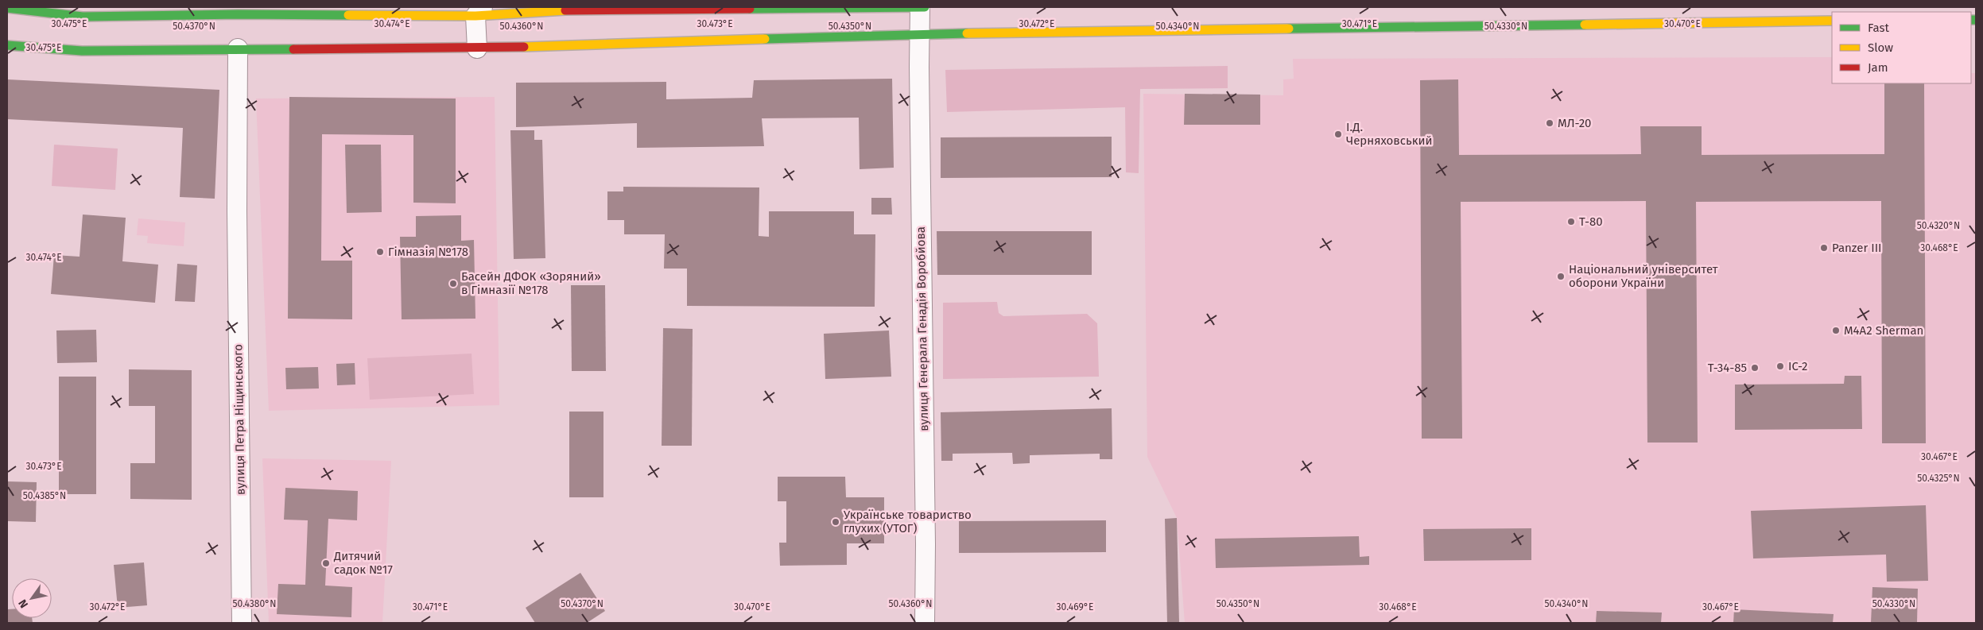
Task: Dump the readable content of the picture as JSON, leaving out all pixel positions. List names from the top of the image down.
{
  "streets": {
    "street": ["вулиця Генерала Генадія Воробйова", "вулиця Петра Ніщинського"]
  },
  "places": [
    "МЛ-20",
    "І.Д. Черняховський",
    "Т-80",
    "Panzer III",
    "Гімназія №178",
    "Національний університет оборони України",
    "Басейн ДФОК «Зоряний» в Гімназії №178",
    "M4A2 Sherman",
    "ІС-2",
    "Т-34-85",
    "Українське товариство глухих (УТОГ)",
    "Дитячий садок №17"
  ],
  "legend": ["Fast", "Slow", "Jam"],
  "north": "bottom left",
  "coordinates": [
    "30.471°E",
    "30.475°E",
    "30.474°E",
    "30.473°E",
    "30.472°E",
    "30.470°E",
    "50.4340°N",
    "50.4370°N",
    "50.4360°N",
    "50.4350°N",
    "50.4330°N",
    "50.4320°N",
    "30.468°E",
    "30.467°E",
    "50.4325°N",
    "50.4385°N",
    "50.4380°N",
    "30.469°E"
  ]
}
